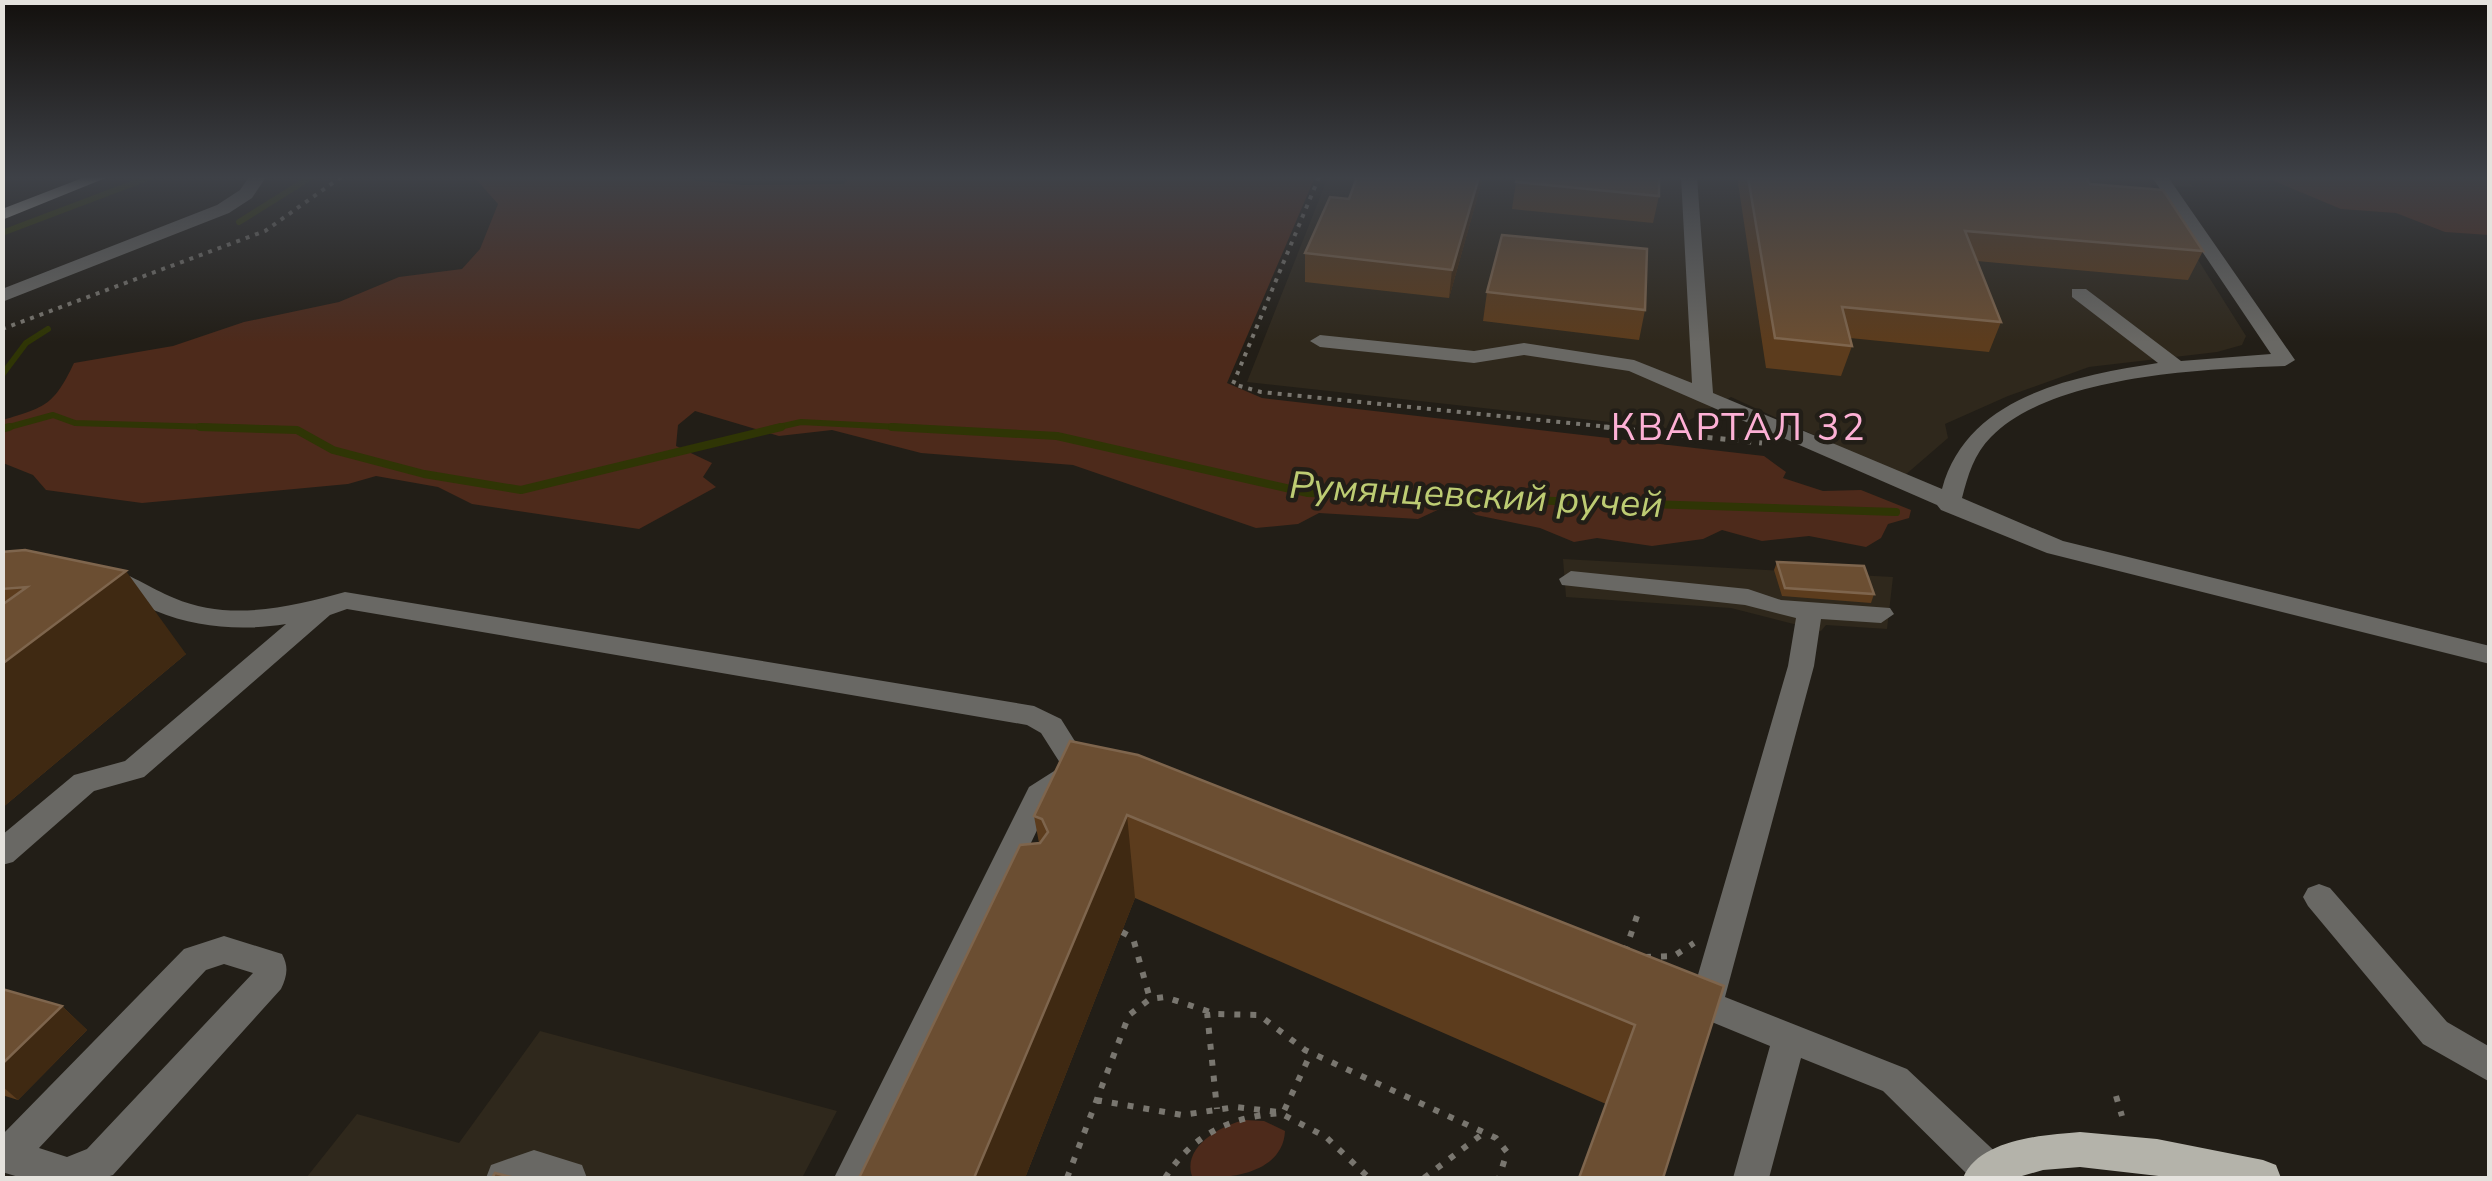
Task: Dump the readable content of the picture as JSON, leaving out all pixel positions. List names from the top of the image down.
{
  "districts": ["КВАРТАЛ 32"],
  "water": ["Румянцевский ручей"]
}
